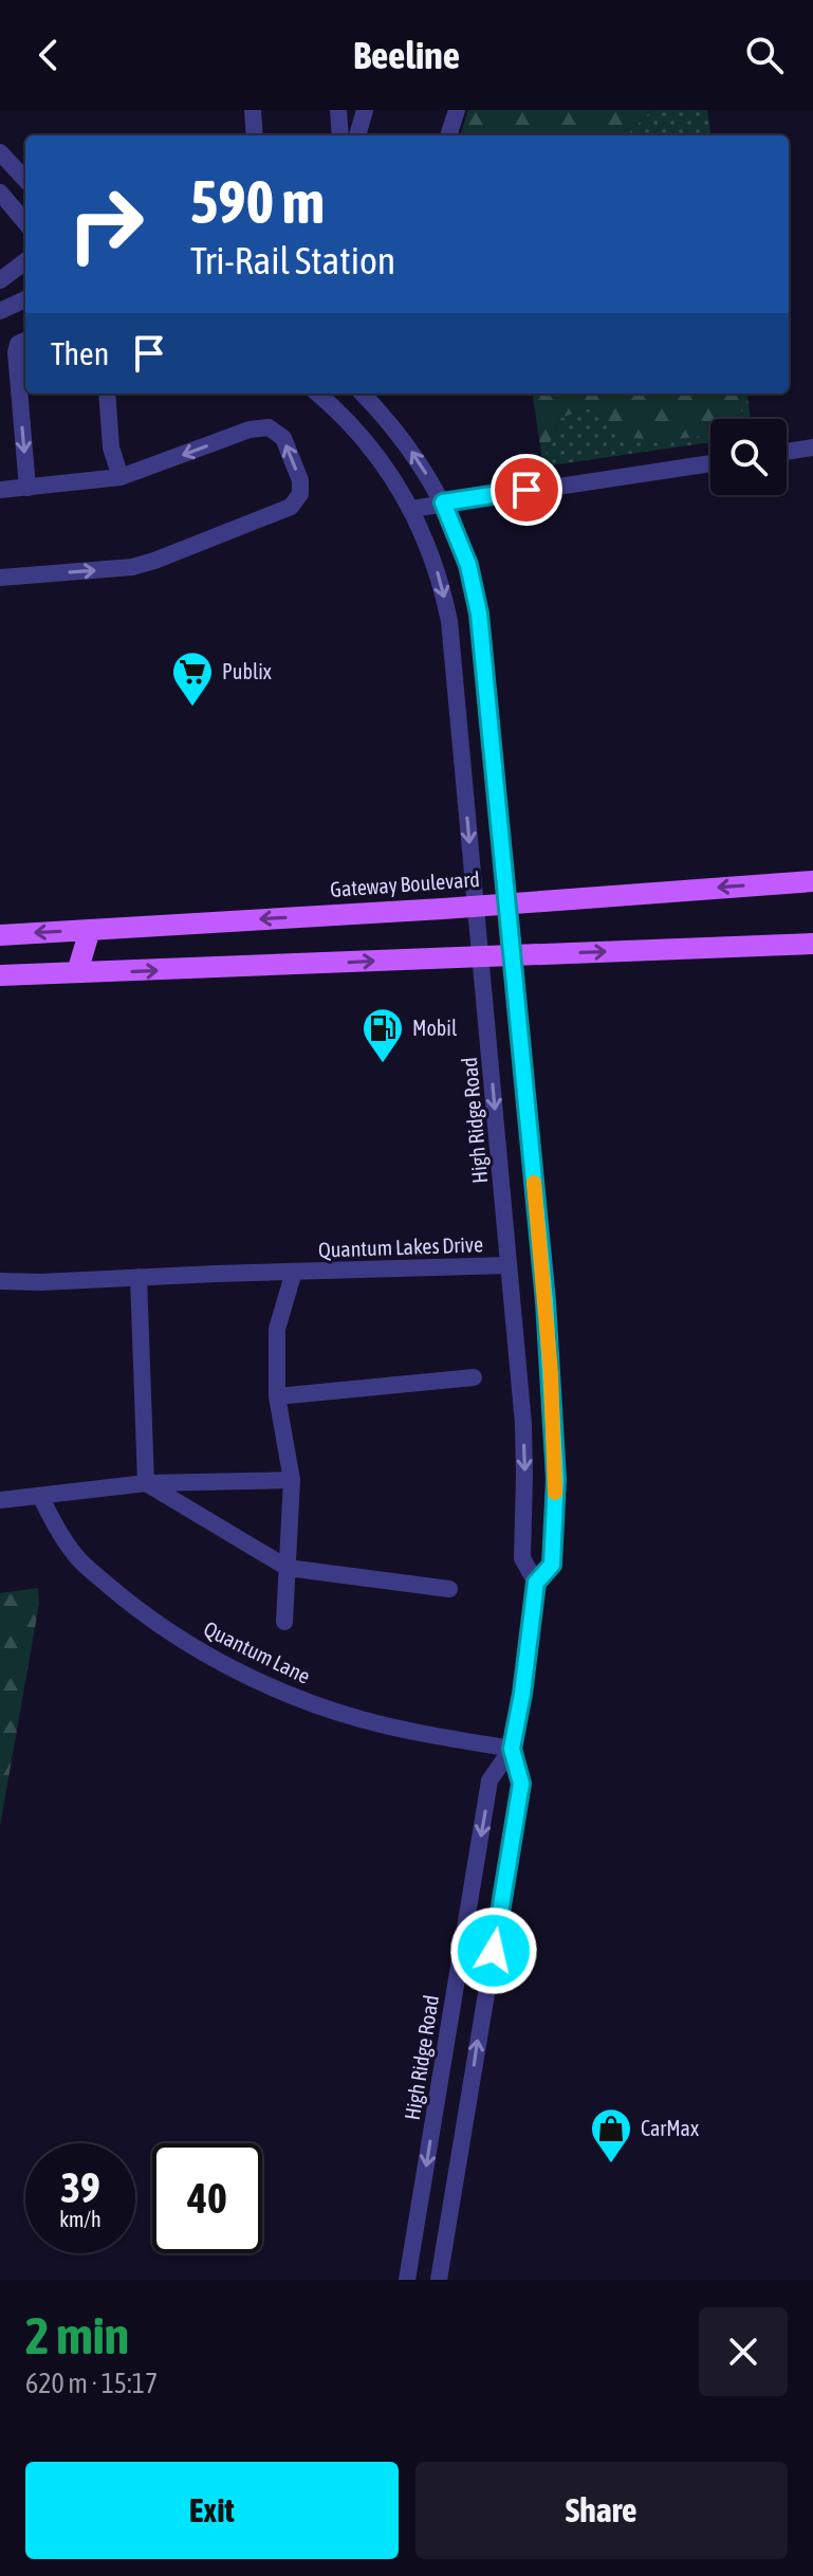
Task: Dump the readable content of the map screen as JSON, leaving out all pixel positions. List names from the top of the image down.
{
  "streets": {
    "main road": ["Gateway Boulevard"],
    "street": ["High Ridge Road", "Quantum Lakes Drive", "Quantum Lane"]
  },
  "crossings": [
    ["Gateway Boulevard", "High Ridge Road"],
    ["High Ridge Road", "Quantum Lakes Drive"],
    ["High Ridge Road", "Quantum Lane"]
  ],
  "places": {
    "supermarket": ["Publix"],
    "fuel station": ["Mobil"],
    "shop": ["CarMax"]
  },
  "page": {
    "header": "Beeline",
    "turn": ["590 m", "Tri-Rail Station"],
    "then": "Then",
    "speed": "39 km/h",
    "limit": "40",
    "heading": ["2 min", "620 m · 15:17"],
    "buttons": ["Exit", "Share"]
  }
}
